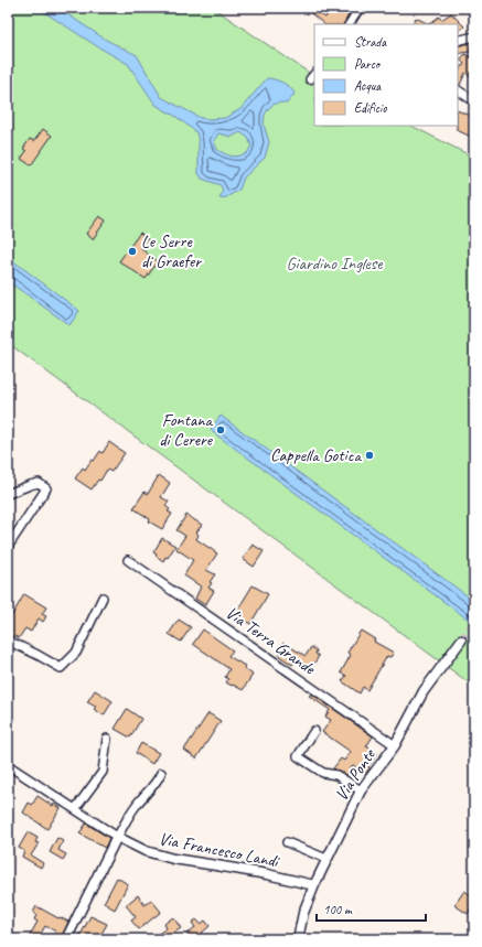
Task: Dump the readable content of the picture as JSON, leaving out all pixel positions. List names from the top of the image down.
{
  "streets": {
    "street": ["Via Terra Grande", "Via Ponte", "Via Francesco Landi"]
  },
  "crossings": [
    ["Via Terra Grande", "Via Ponte"],
    ["Via Ponte", "Via Francesco Landi"]
  ],
  "parks": ["Giardino Inglese"],
  "places": ["Le Serre di Graefer", "Fontana di Cerere", "Cappella Gotica"],
  "legend": [
    "Strada",
    "Parco",
    "Acqua",
    "Edificio"
  ],
  "scale_bar": "100 m"
}
